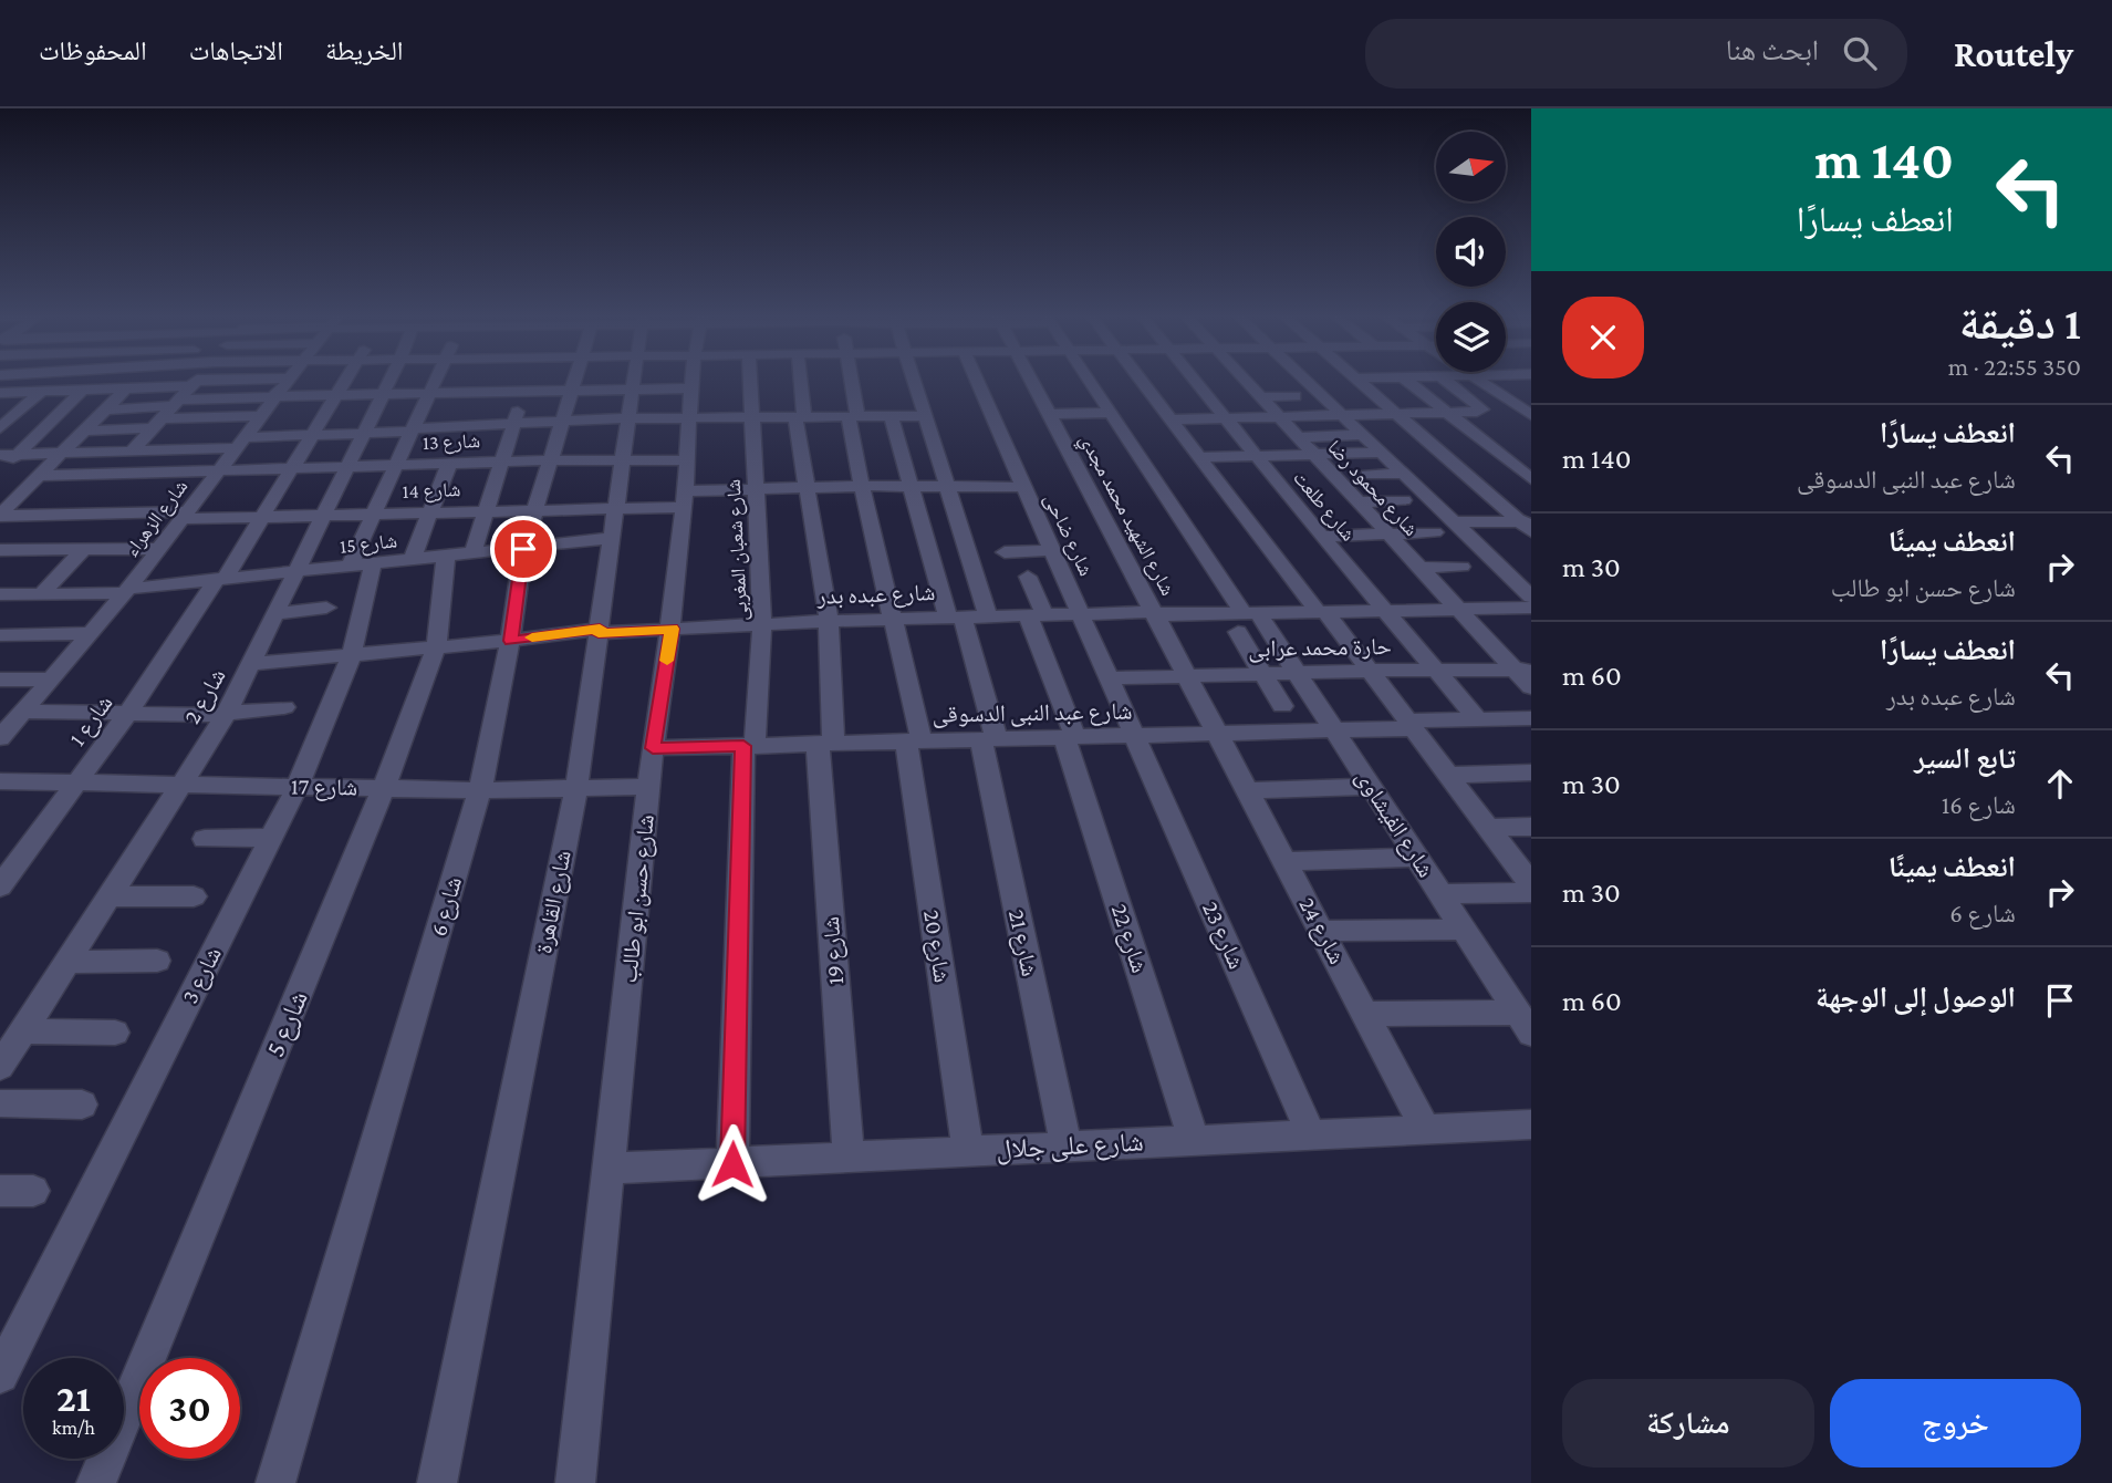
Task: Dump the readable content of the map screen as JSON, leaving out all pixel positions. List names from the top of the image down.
{
  "streets": {
    "street": [
      "شارع 13",
      "شارع محمود رضا",
      "شارع 14",
      "شارع طلعت",
      "شارع الشهيد محمد مجدي",
      "شارع الزهراء",
      "شارع ضاحى",
      "شارع 15",
      "شارع شعبان المغربى",
      "شارع عبده بدر",
      "حارة محمد عرابى",
      "شارع 2",
      "شارع عبد النبى الدسوقى",
      "شارع 1",
      "شارع 17",
      "شارع الفيشاوى",
      "شارع حسن ابو طالب",
      "شارع القاهرة",
      "شارع 6",
      "شارع 24",
      "شارع 23",
      "شارع 22",
      "شارع 21",
      "شارع 20",
      "شارع 19",
      "شارع 3",
      "شارع 5",
      "شارع على جلال"
    ]
  },
  "crossings": [
    ["شارع 13", "شارع الزهراء"],
    ["شارع 13", "شارع 2"],
    ["شارع 13", "شارع 1"],
    ["شارع 13", "شارع حسن ابو طالب"],
    ["شارع 13", "شارع القاهرة"],
    ["شارع 13", "شارع 6"],
    ["شارع 13", "شارع 3"],
    ["شارع 13", "شارع 5"],
    ["شارع محمود رضا", "شارع عبده بدر"],
    ["شارع محمود رضا", "حارة محمد عرابى"],
    ["شارع 14", "شارع الزهراء"],
    ["شارع 14", "شارع ضاحى"],
    ["شارع 14", "شارع شعبان المغربى"],
    ["شارع 14", "شارع 2"],
    ["شارع 14", "شارع 1"],
    ["شارع 14", "شارع حسن ابو طالب"],
    ["شارع 14", "شارع القاهرة"],
    ["شارع 14", "شارع 6"],
    ["شارع 14", "شارع 21"],
    ["شارع 14", "شارع 20"],
    ["شارع 14", "شارع 19"],
    ["شارع 14", "شارع 3"],
    ["شارع 14", "شارع 5"],
    ["شارع طلعت", "شارع عبده بدر"],
    ["شارع طلعت", "حارة محمد عرابى"],
    ["شارع طلعت", "شارع عبد النبى الدسوقى"],
    ["شارع الشهيد محمد مجدي", "شارع عبده بدر"],
    ["شارع الشهيد محمد مجدي", "حارة محمد عرابى"],
    ["شارع الشهيد محمد مجدي", "شارع عبد النبى الدسوقى"],
    ["شارع الشهيد محمد مجدي", "شارع 24"],
    ["شارع الزهراء", "شارع 15"],
    ["شارع ضاحى", "شارع عبده بدر"],
    ["شارع ضاحى", "حارة محمد عرابى"],
    ["شارع ضاحى", "شارع عبد النبى الدسوقى"],
    ["شارع ضاحى", "شارع 23"],
    ["شارع 15", "شارع 2"],
    ["شارع 15", "شارع 1"],
    ["شارع 15", "شارع القاهرة"],
    ["شارع 15", "شارع 6"],
    ["شارع 15", "شارع 3"],
    ["شارع 15", "شارع 5"],
    ["شارع شعبان المغربى", "شارع عبده بدر"],
    ["شارع شعبان المغربى", "شارع عبد النبى الدسوقى"],
    ["شارع شعبان المغربى", "شارع على جلال"],
    ["شارع عبده بدر", "شارع 2"],
    ["شارع عبده بدر", "شارع الفيشاوى"],
    ["شارع عبده بدر", "شارع حسن ابو طالب"],
    ["شارع عبده بدر", "شارع القاهرة"],
    ["شارع عبده بدر", "شارع 6"],
    ["شارع عبده بدر", "شارع 22"],
    ["شارع عبده بدر", "شارع 21"],
    ["شارع عبده بدر", "شارع 20"],
    ["شارع عبده بدر", "شارع 19"],
    ["شارع عبده بدر", "شارع 3"],
    ["شارع عبده بدر", "شارع 5"],
    ["حارة محمد عرابى", "شارع الفيشاوى"],
    ["شارع 2", "شارع 17"],
    ["شارع عبد النبى الدسوقى", "شارع الفيشاوى"],
    ["شارع عبد النبى الدسوقى", "شارع حسن ابو طالب"],
    ["شارع عبد النبى الدسوقى", "شارع 24"],
    ["شارع عبد النبى الدسوقى", "شارع 23"],
    ["شارع عبد النبى الدسوقى", "شارع 22"],
    ["شارع عبد النبى الدسوقى", "شارع 21"],
    ["شارع عبد النبى الدسوقى", "شارع 20"],
    ["شارع عبد النبى الدسوقى", "شارع 19"],
    ["شارع 1", "شارع 17"],
    ["شارع 17", "شارع حسن ابو طالب"],
    ["شارع 17", "شارع القاهرة"],
    ["شارع 17", "شارع 6"],
    ["شارع 17", "شارع 3"],
    ["شارع 17", "شارع 5"],
    ["شارع حسن ابو طالب", "شارع على جلال"],
    ["شارع 24", "شارع على جلال"],
    ["شارع 23", "شارع على جلال"],
    ["شارع 22", "شارع على جلال"],
    ["شارع 21", "شارع على جلال"],
    ["شارع 20", "شارع على جلال"],
    ["شارع 19", "شارع على جلال"]
  ],
  "north": "right",
  "page": {
    "header": "Routely",
    "search": "ابحث هنا",
    "nav": ["الخريطة", "الاتجاهات", "المحفوظات"],
    "turn": ["140 m", "انعطف يسارًا"],
    "heading": ["1 دقيقة", "350 m · 22:55"],
    "list": [
      {
        "name": "انعطف يسارًا",
        "note": "شارع عبد النبى الدسوقى",
        "value": "140 m"
      },
      {
        "name": "انعطف يمينًا",
        "note": "شارع حسن ابو طالب",
        "value": "30 m"
      },
      {
        "name": "انعطف يسارًا",
        "note": "شارع عبده بدر",
        "value": "60 m"
      },
      {
        "name": "تابع السير",
        "note": "شارع 16",
        "value": "30 m"
      },
      {
        "name": "انعطف يمينًا",
        "note": "شارع 6",
        "value": "30 m"
      },
      {
        "name": "الوصول إلى الوجهة",
        "value": "60 m"
      }
    ],
    "speed": "21 km/h",
    "limit": "30",
    "buttons": ["خروج", "مشاركة"]
  }
}
